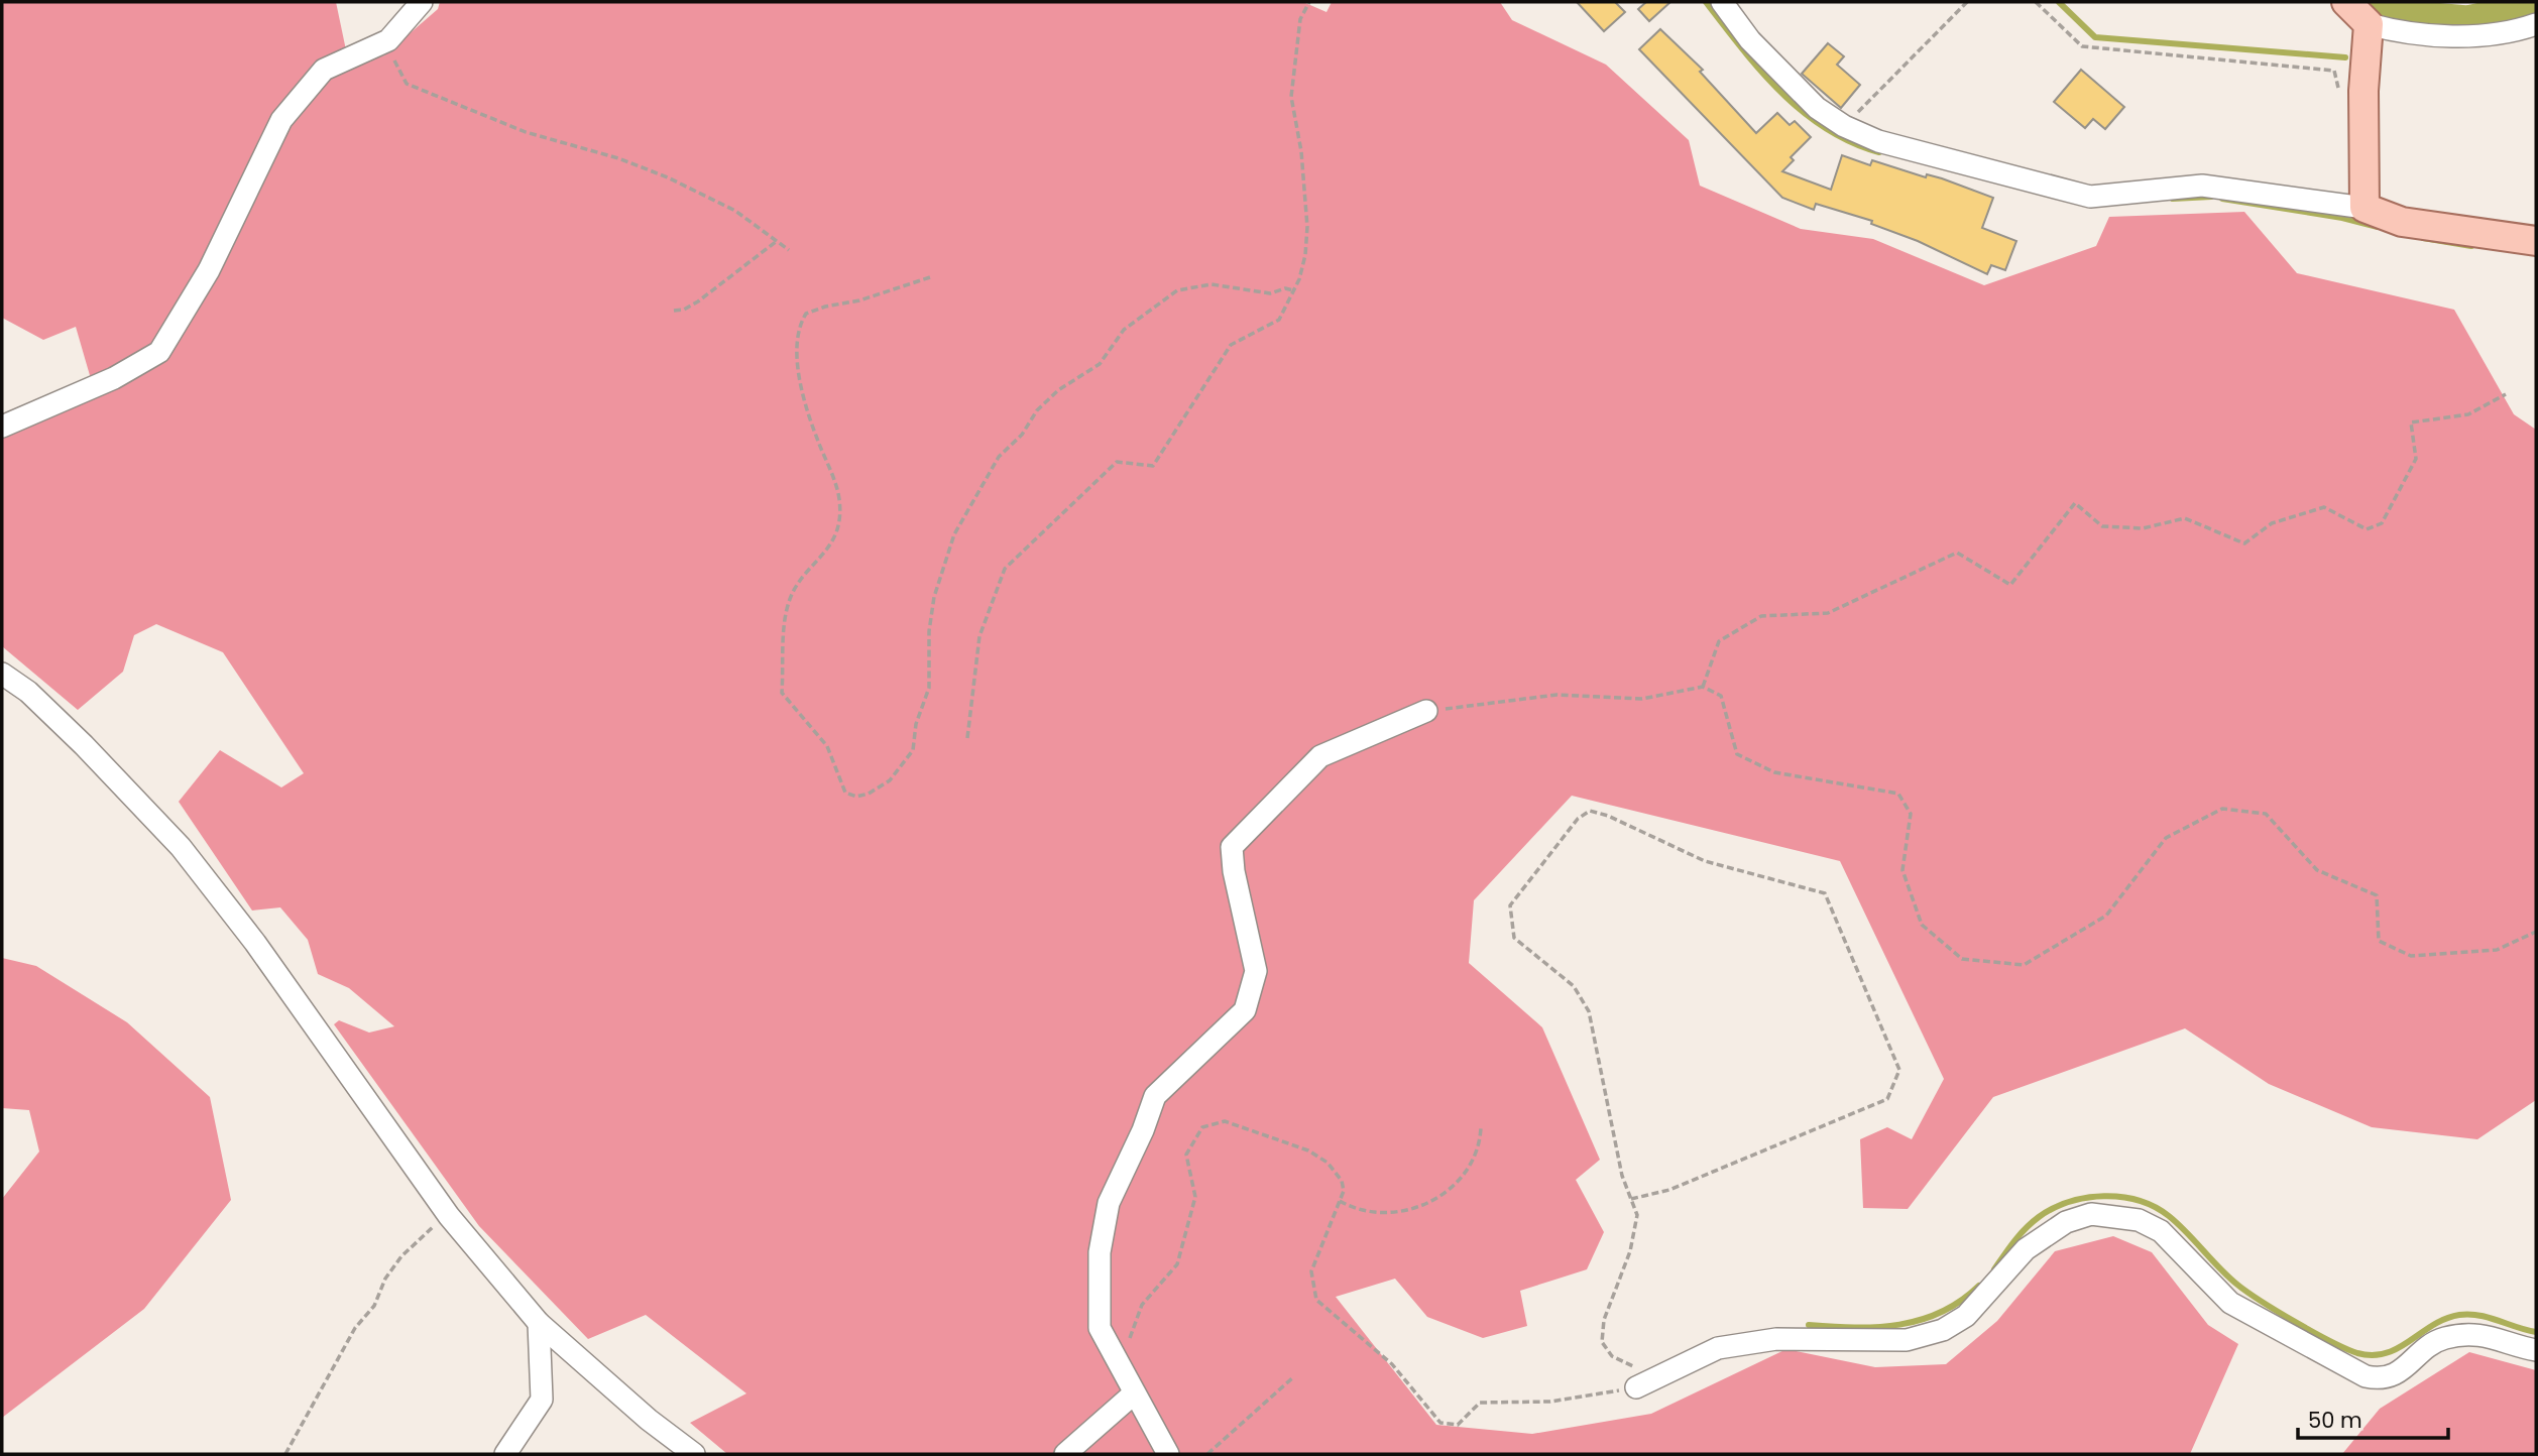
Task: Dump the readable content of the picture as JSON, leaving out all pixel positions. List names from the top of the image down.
{
  "scale_bar": "50 m"
}
